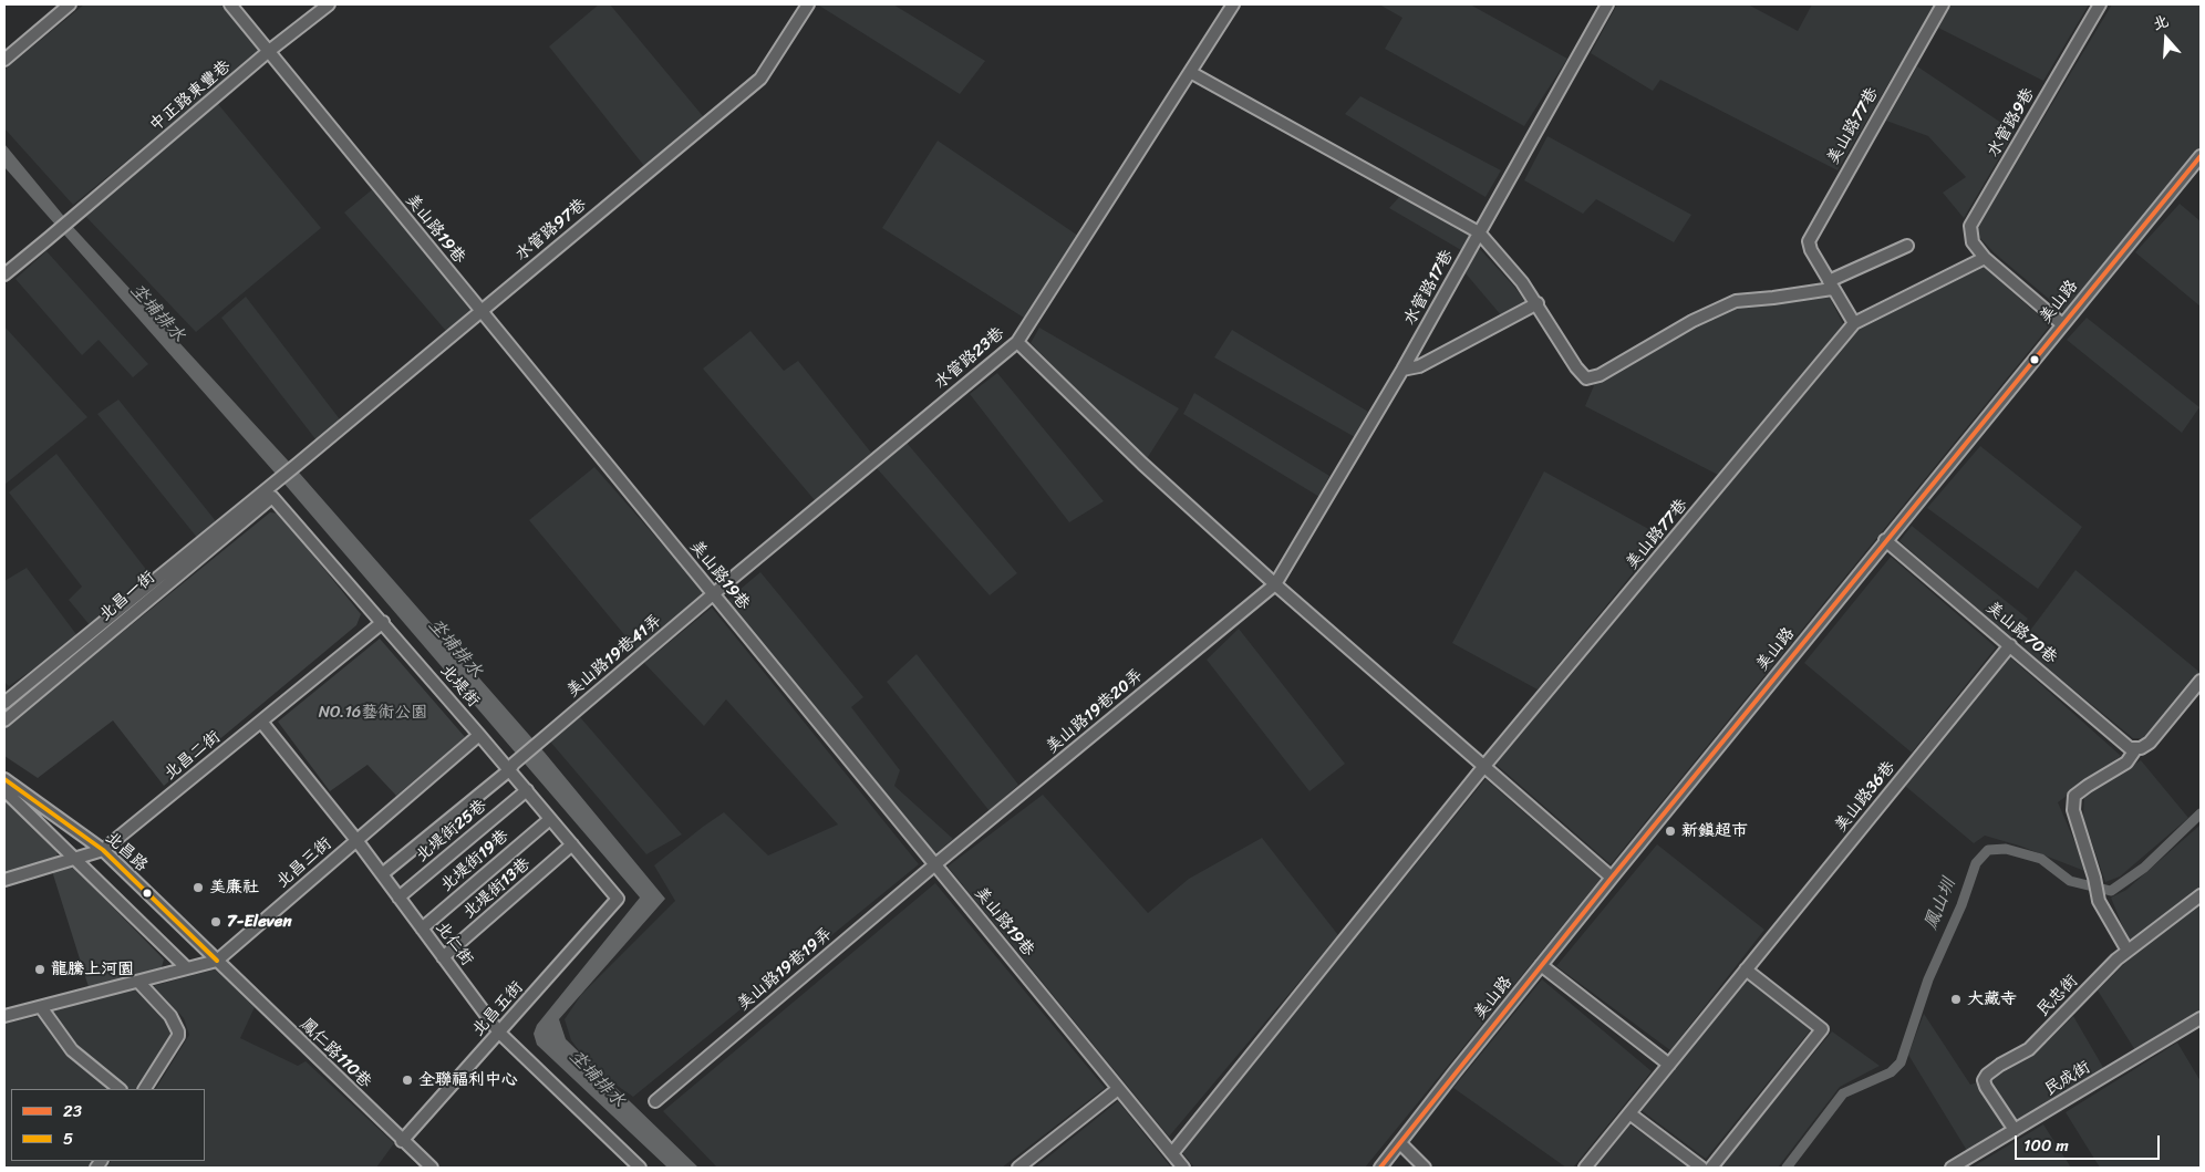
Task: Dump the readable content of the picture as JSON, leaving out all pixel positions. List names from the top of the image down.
{
  "streets": {
    "street": [
      "中正路東豐巷",
      "水管路9巷",
      "美山路77巷",
      "美山路19巷",
      "水管路97巷",
      "水管路17巷",
      "美山路",
      "水管路23巷",
      "北昌一街",
      "美山路70巷",
      "美山路19巷41弄",
      "北堤街",
      "美山路19巷20弄",
      "北昌二街",
      "美山路36巷",
      "北堤街25巷",
      "北昌路",
      "北堤街19巷",
      "北昌三街",
      "北堤街13巷",
      "北仁街",
      "美山路19巷19弄",
      "民忠街",
      "北昌五街",
      "鳳仁路110巷",
      "民成街"
    ]
  },
  "crossings": [
    ["中正路東豐巷", "美山路19巷"],
    ["水管路9巷", "美山路77巷"],
    ["美山路77巷", "美山路19巷"],
    ["美山路19巷", "水管路97巷"],
    ["美山路19巷", "水管路23巷"],
    ["美山路19巷", "美山路19巷41弄"],
    ["美山路19巷", "美山路19巷20弄"],
    ["美山路19巷", "美山路19巷19弄"],
    ["水管路97巷", "北昌一街"],
    ["水管路97巷", "北堤街"],
    ["水管路17巷", "美山路19巷20弄"],
    ["美山路", "美山路70巷"],
    ["水管路23巷", "美山路19巷41弄"],
    ["北昌一街", "北堤街"],
    ["美山路70巷", "美山路36巷"],
    ["美山路19巷41弄", "北堤街"],
    ["美山路19巷41弄", "北仁街"],
    ["北堤街", "北昌二街"],
    ["北堤街", "北堤街25巷"],
    ["北堤街", "北堤街19巷"],
    ["北堤街", "北昌三街"],
    ["北堤街", "北堤街13巷"],
    ["北堤街", "北昌五街"],
    ["美山路19巷20弄", "美山路19巷19弄"],
    ["北昌二街", "北昌路"],
    ["北昌二街", "北仁街"],
    ["北堤街25巷", "北仁街"],
    ["北昌路", "北昌三街"],
    ["北昌路", "鳳仁路110巷"],
    ["北堤街19巷", "北仁街"],
    ["北昌三街", "北仁街"],
    ["北昌三街", "鳳仁路110巷"],
    ["北堤街13巷", "北仁街"],
    ["北仁街", "北昌五街"],
    ["民忠街", "民成街"],
    ["北昌五街", "鳳仁路110巷"]
  ],
  "water": ["坔埔排水", "鳳山圳"],
  "parks": ["NO.16藝術公園"],
  "places": [
    "新鎮超市",
    "美廉社",
    "7-Eleven",
    "龍騰上河園",
    "大藏寺",
    "全聯福利中心"
  ],
  "lines": ["transit line 23", "transit line 5"],
  "legend": ["23", "5"],
  "scale_bar": "100 m",
  "north": "top"
}
